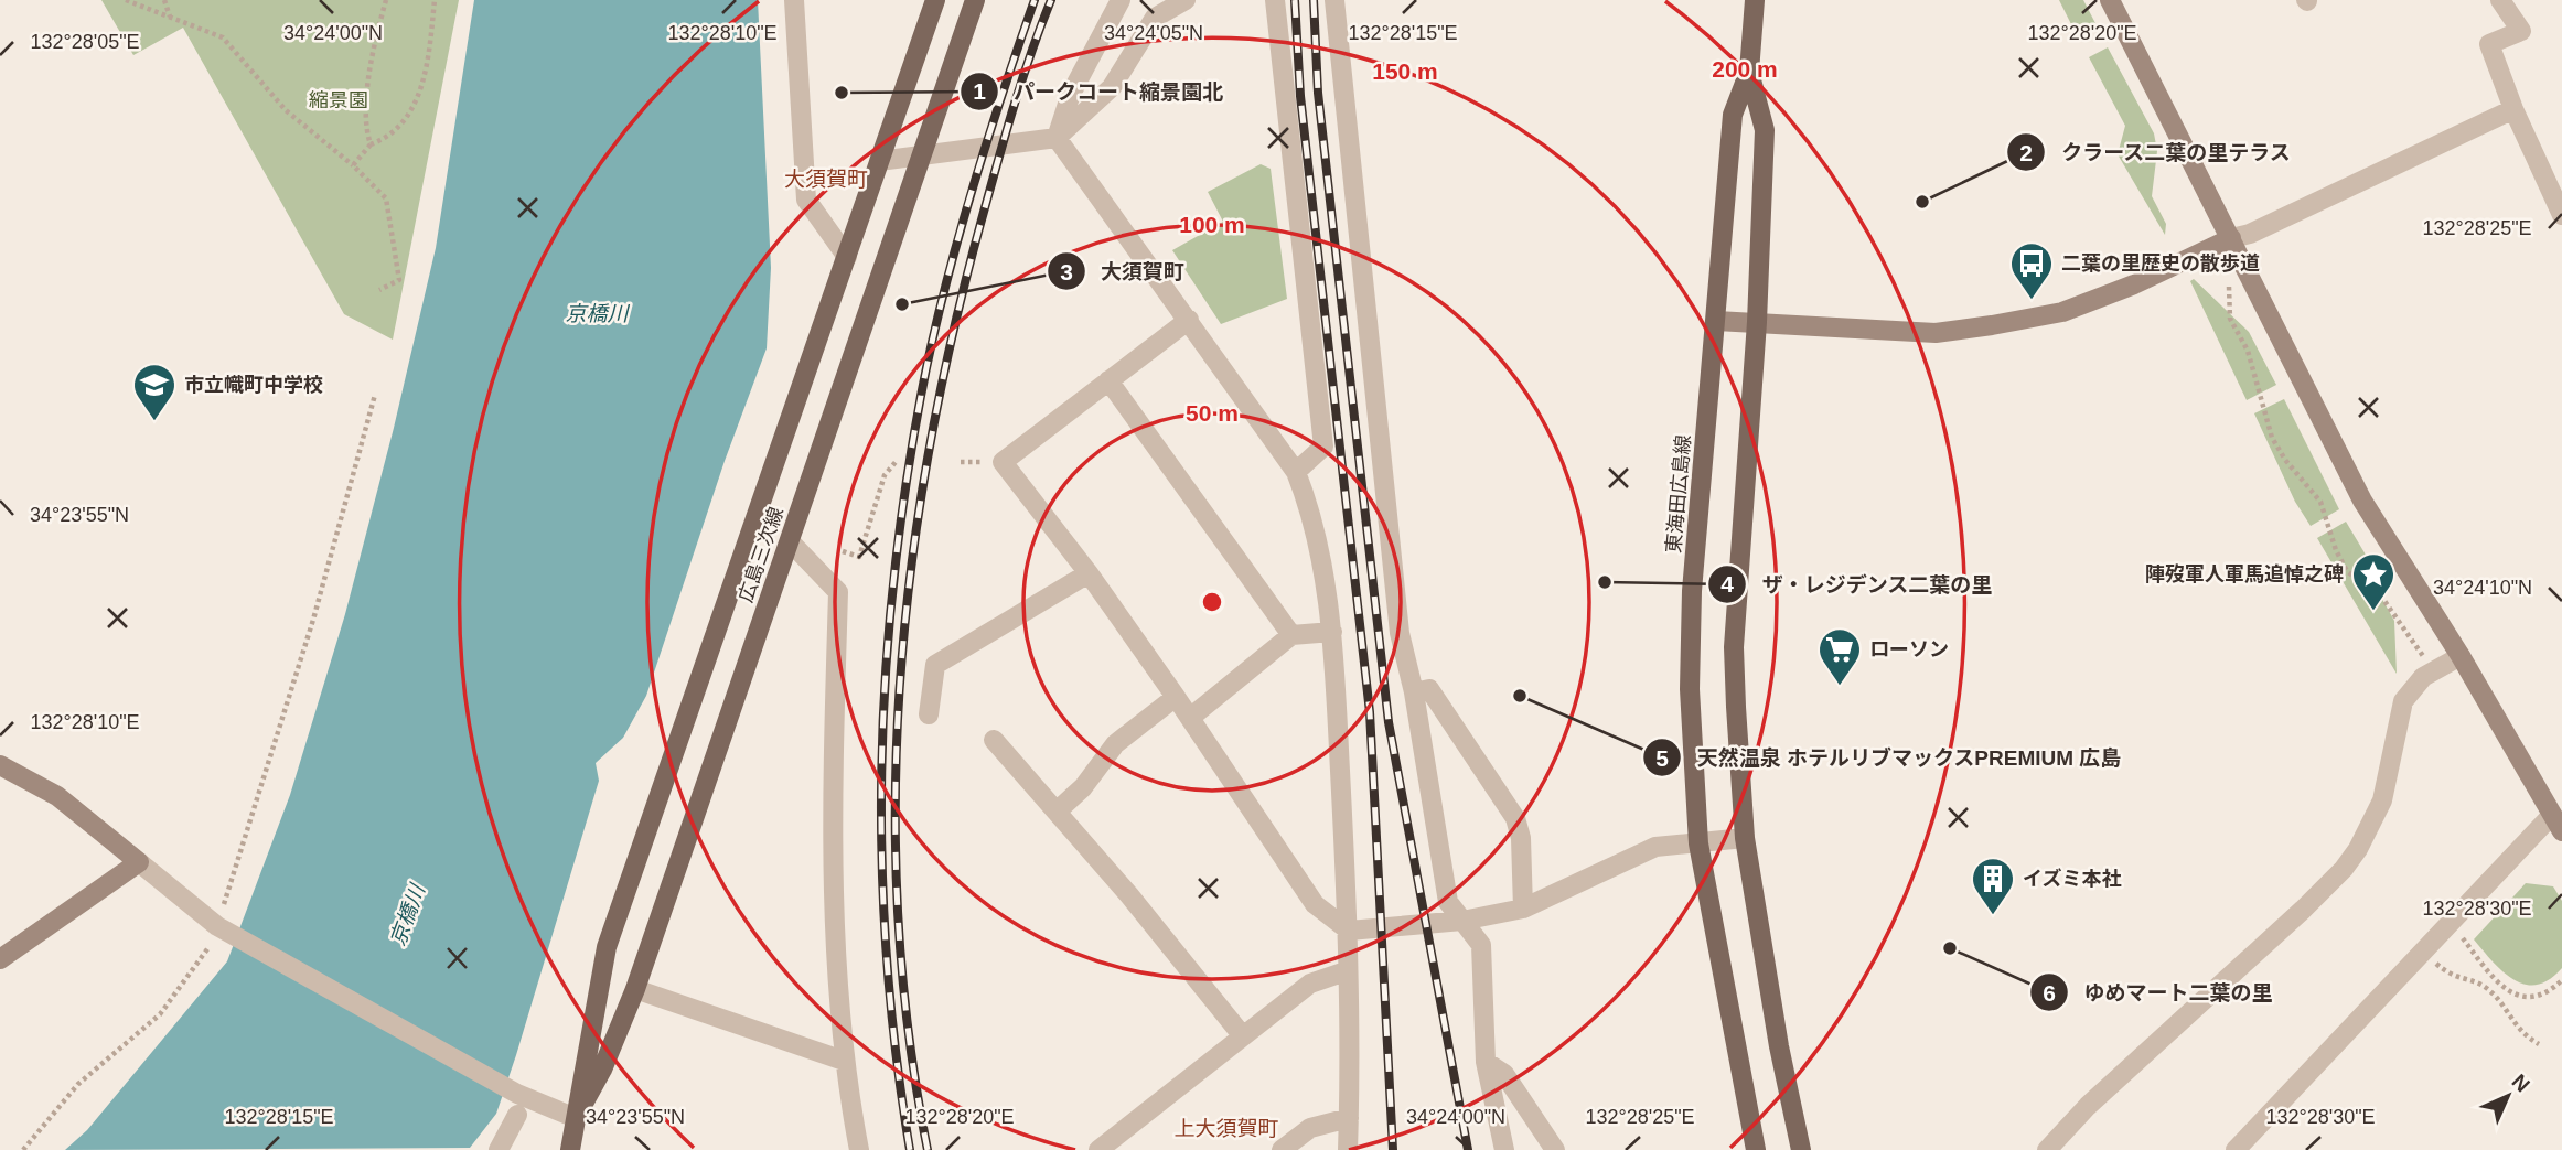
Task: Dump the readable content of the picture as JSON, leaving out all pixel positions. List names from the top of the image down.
{
  "streets": {
    "main road": ["東海田広島線", "広島三次線"]
  },
  "districts": ["大須賀町", "上大須賀町"],
  "water": ["京橋川"],
  "parks": ["縮景園"],
  "places": {
    "other": [
      "パークコート縮景園北",
      "クラース二葉の里テラス",
      "大須賀町",
      "ザ・レジデンス二葉の里",
      "天然温泉 ホテルリブマックスPREMIUM 広島",
      "ゆめマート二葉の里"
    ],
    "bus stop": ["二葉の里歴史の散歩道"],
    "school or university": ["市立幟町中学校"],
    "place": ["陣歿軍人軍馬追悼之碑"],
    "supermarket": ["ローソン"],
    "building": ["イズミ本社"]
  },
  "north": "top right",
  "coordinates": [
    "34°24'00\"N",
    "132°28'10\"E",
    "34°24'05\"N",
    "132°28'15\"E",
    "132°28'20\"E",
    "132°28'05\"E",
    "132°28'25\"E",
    "34°23'55\"N",
    "34°24'10\"N",
    "132°28'30\"E"
  ],
  "rings": [
    "200 m",
    "150 m",
    "100 m",
    "50 m"
  ]
}
